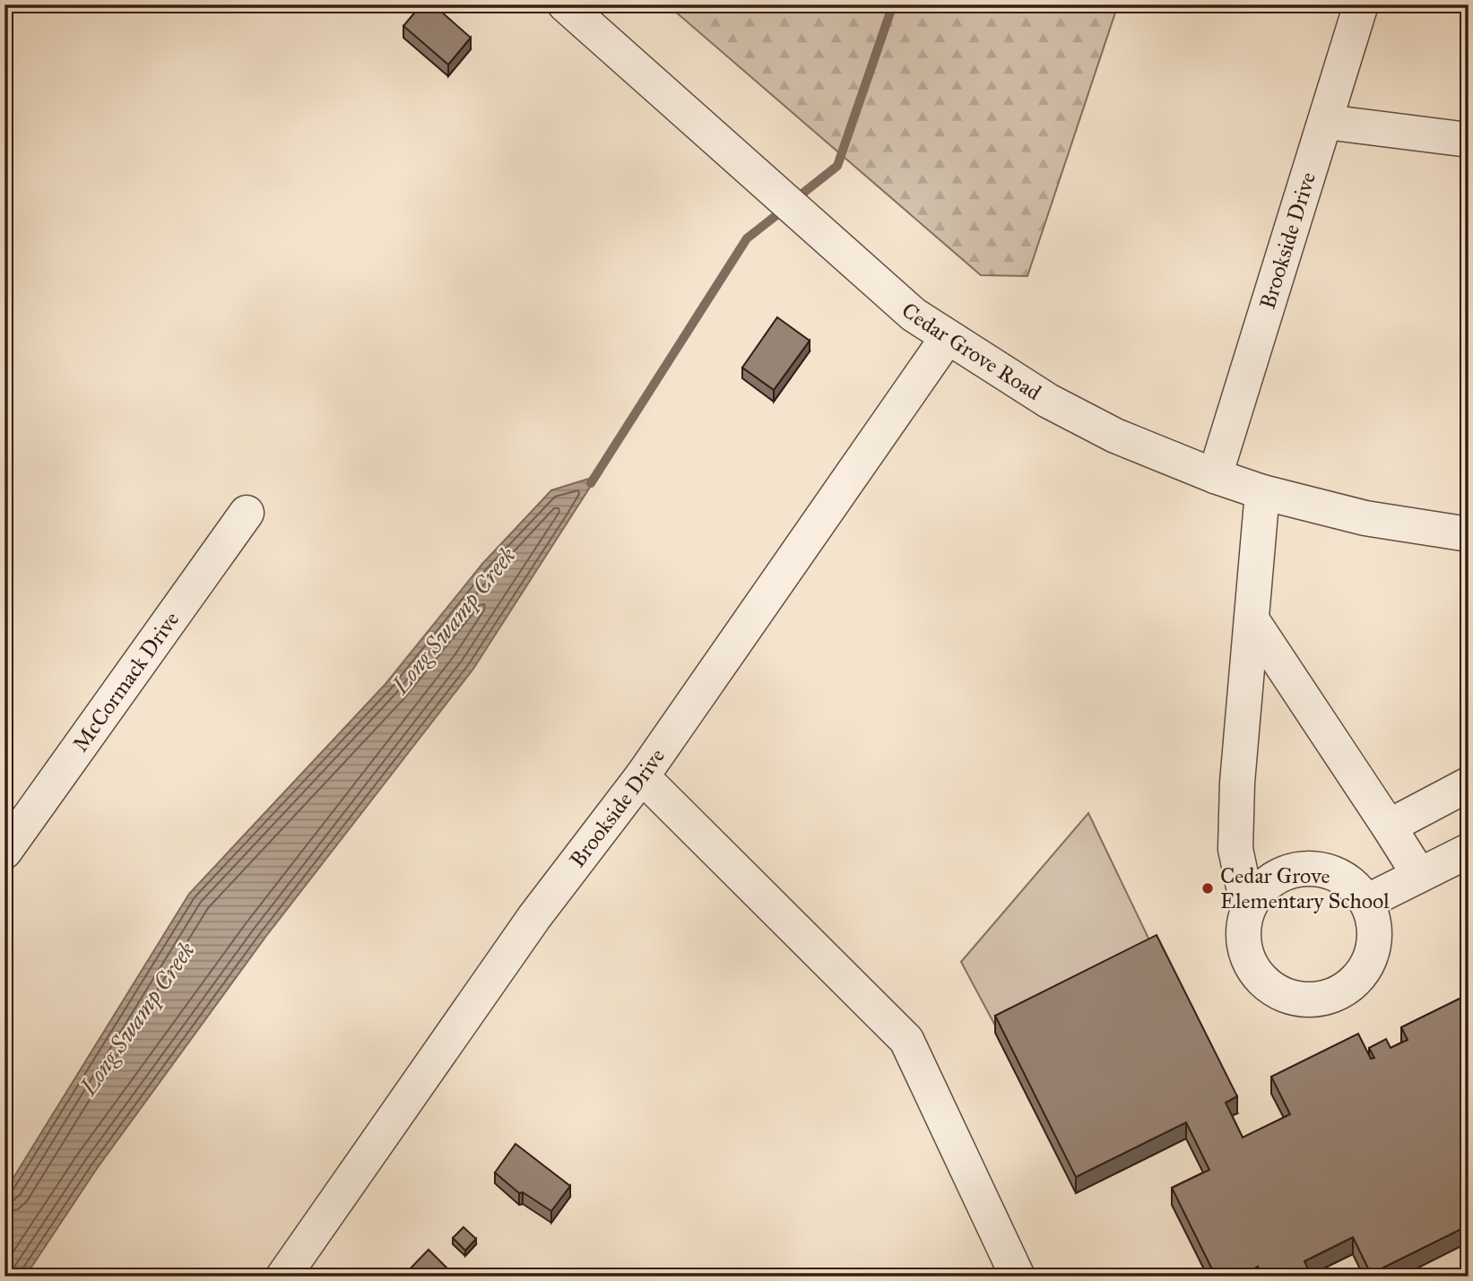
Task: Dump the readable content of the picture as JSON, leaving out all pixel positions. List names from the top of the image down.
{
  "streets": {
    "street": ["Brookside Drive", "Cedar Grove Road", "McCormack Drive"]
  },
  "crossings": [
    ["Brookside Drive", "Cedar Grove Road"]
  ],
  "water": ["Long Swamp Creek"],
  "places": ["Cedar Grove Elementary School"]
}
